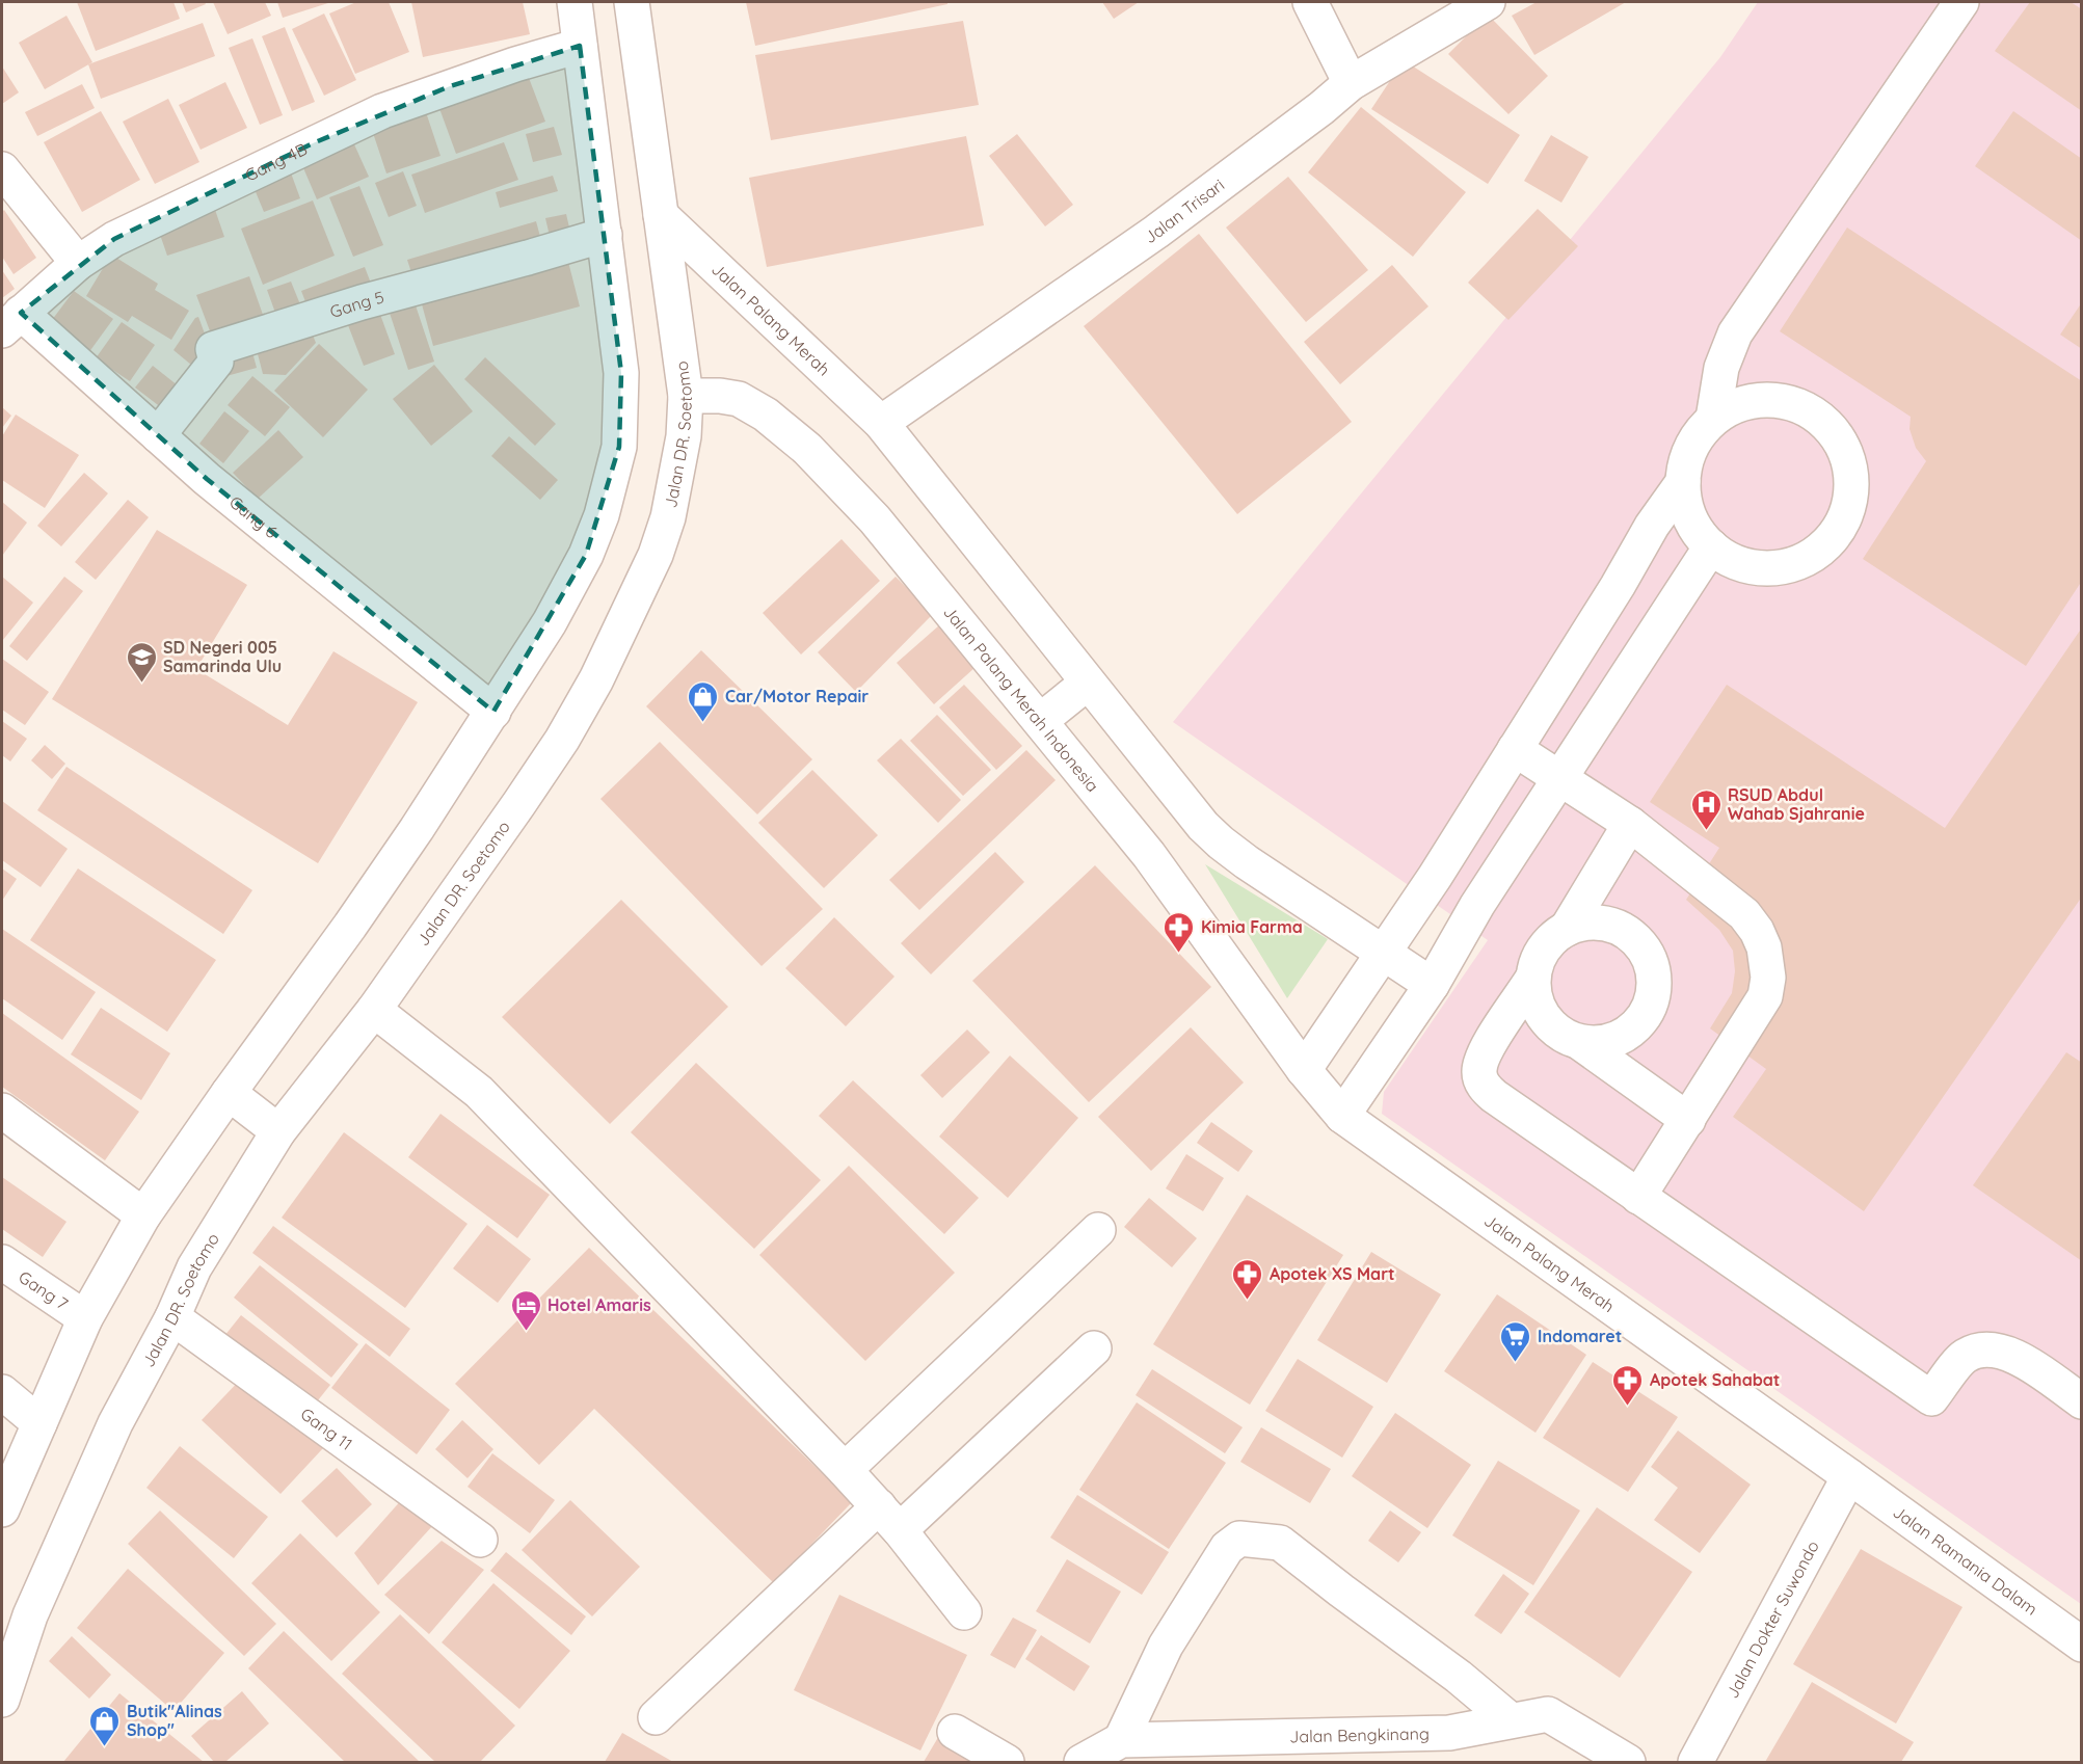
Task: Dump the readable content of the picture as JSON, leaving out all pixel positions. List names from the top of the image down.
{
  "streets": {
    "street": [
      "Gang 4B",
      "Jalan Trisari",
      "Gang 5",
      "Jalan Palang Merah",
      "Jalan DR. Soetomo",
      "Gang 6",
      "Jalan Palang Merah Indonesia",
      "Gang 7",
      "Gang 11",
      "Jalan Ramania Dalam",
      "Jalan Dokter Suwondo",
      "Jalan Bengkinang"
    ]
  },
  "crossings": [
    ["Gang 4B", "Gang 6"],
    ["Jalan Trisari", "Jalan Palang Merah"],
    ["Gang 5", "Gang 6"],
    ["Jalan Palang Merah", "Jalan DR. Soetomo"],
    ["Jalan Palang Merah", "Jalan Palang Merah Indonesia"],
    ["Jalan Palang Merah", "Jalan Ramania Dalam"],
    ["Jalan Palang Merah", "Jalan Dokter Suwondo"],
    ["Jalan DR. Soetomo", "Jalan Palang Merah Indonesia"],
    ["Jalan DR. Soetomo", "Gang 11"],
    ["Jalan Ramania Dalam", "Jalan Dokter Suwondo"]
  ],
  "places": {
    "school or university": ["SD Negeri 005 Samarinda Ulu"],
    "shop": ["Car/Motor Repair", "Butik\"Alinas Shop\""],
    "hospital": ["RSUD Abdul Wahab Sjahranie"],
    "pharmacy": ["Kimia Farma", "Apotek XS Mart", "Apotek Sahabat"],
    "hotel": ["Hotel Amaris"],
    "supermarket": ["Indomaret"]
  }
}
